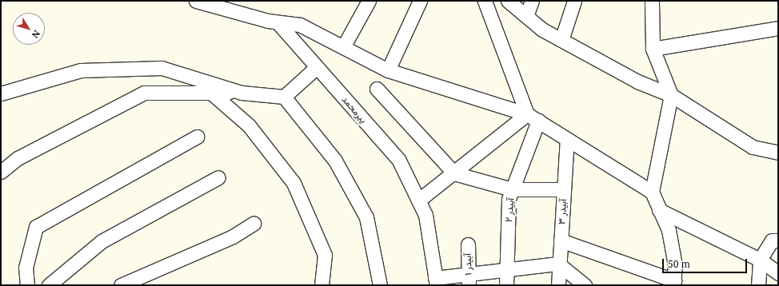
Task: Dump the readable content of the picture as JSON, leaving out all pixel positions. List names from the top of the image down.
{
  "streets": {
    "street": [
      "پیرمحمد",
      "آبیدر ۲",
      "آبیدر ۳",
      "آبیدر ۱"
    ]
  },
  "scale_bar": "50 m",
  "north": "bottom right"
}
